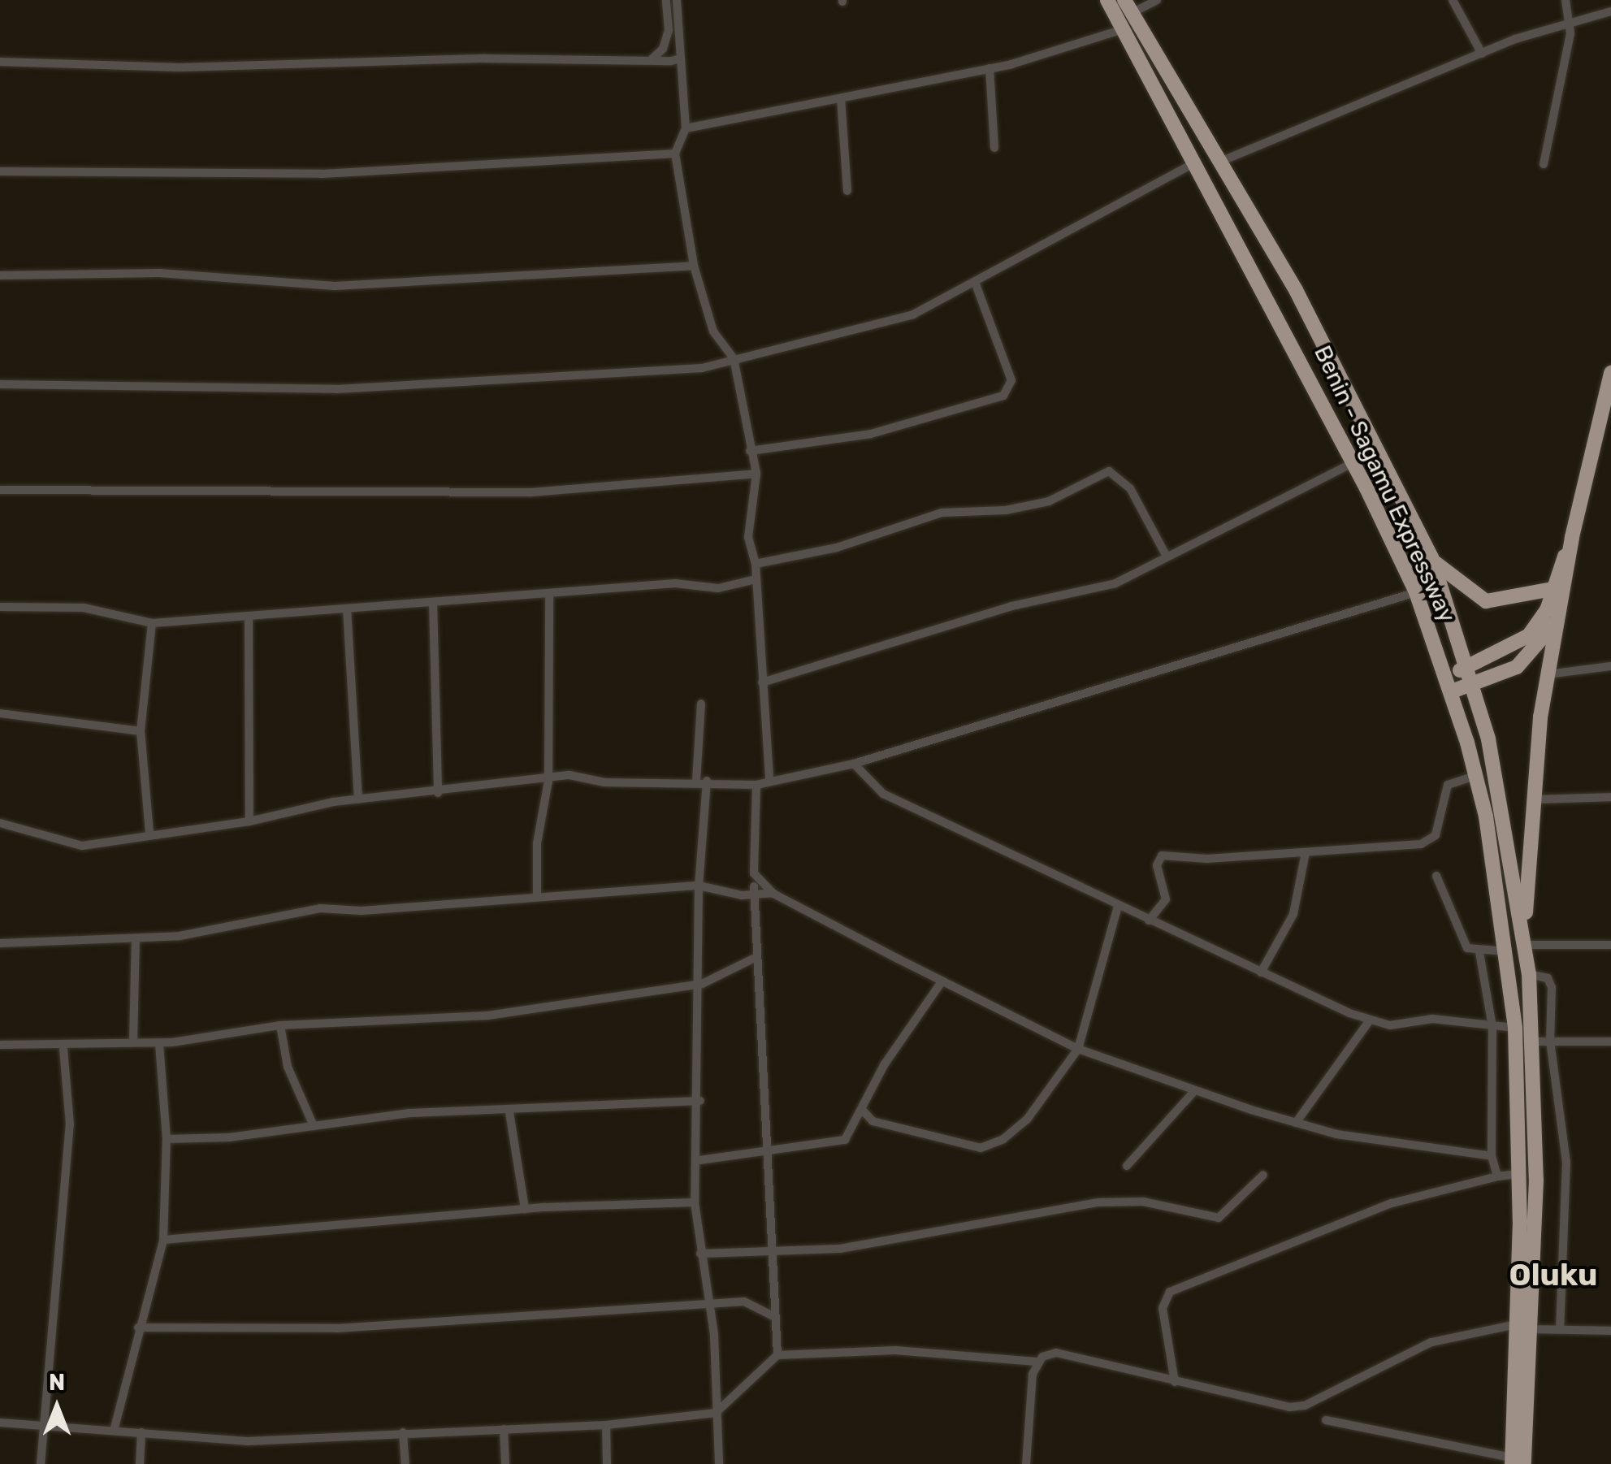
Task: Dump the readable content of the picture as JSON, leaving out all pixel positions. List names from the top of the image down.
{
  "streets": {
    "highway": ["Benin - Sagamu Expressway"]
  },
  "districts": ["Oluku"],
  "north": "top"
}
